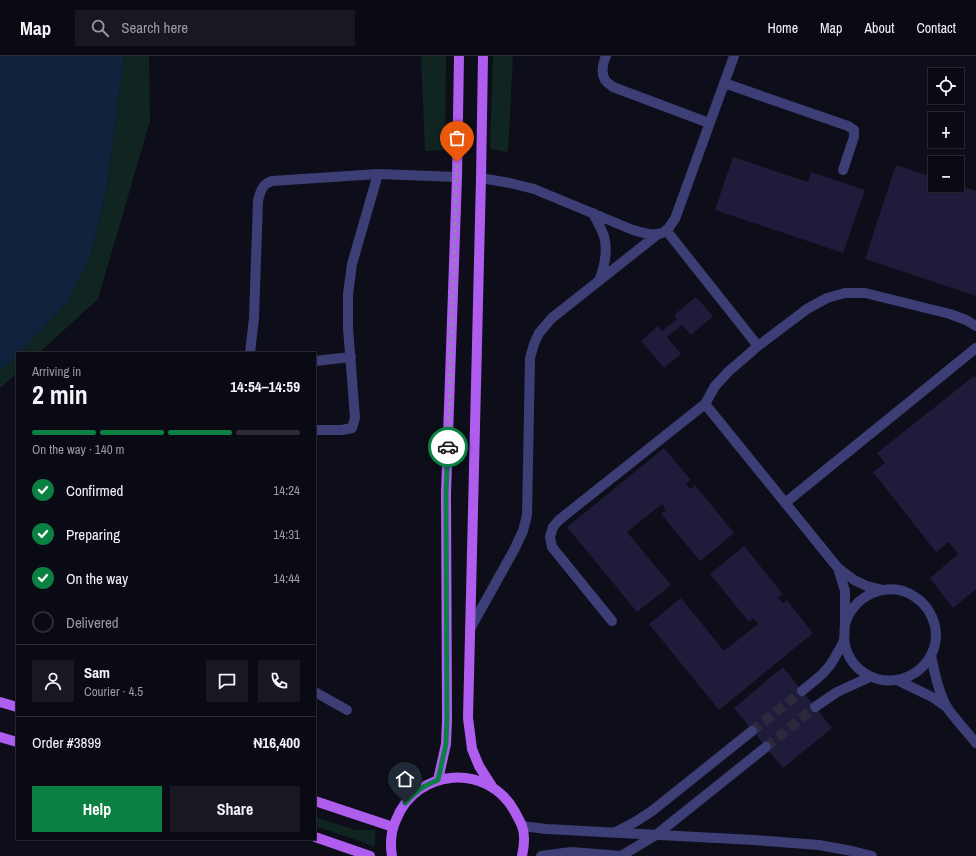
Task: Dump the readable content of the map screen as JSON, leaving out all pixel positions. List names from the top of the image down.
{
  "page": {
    "header": "Map",
    "search": "Search here",
    "nav": [
      "Home",
      "Map",
      "About",
      "Contact"
    ],
    "map_buttons": ["+", "−"],
    "heading": ["2 min", "Arriving in", "14:54–14:59"],
    "panel": [
      "Sam",
      "Courier · 4.5",
      "Order #3899",
      "₦16,400"
    ],
    "bar": "On the way · 140 m",
    "list": [
      ["Confirmed", "14:24"],
      ["Preparing", "14:31"],
      ["On the way", "14:44"],
      "Delivered"
    ],
    "buttons": ["Help", "Share"]
  }
}
